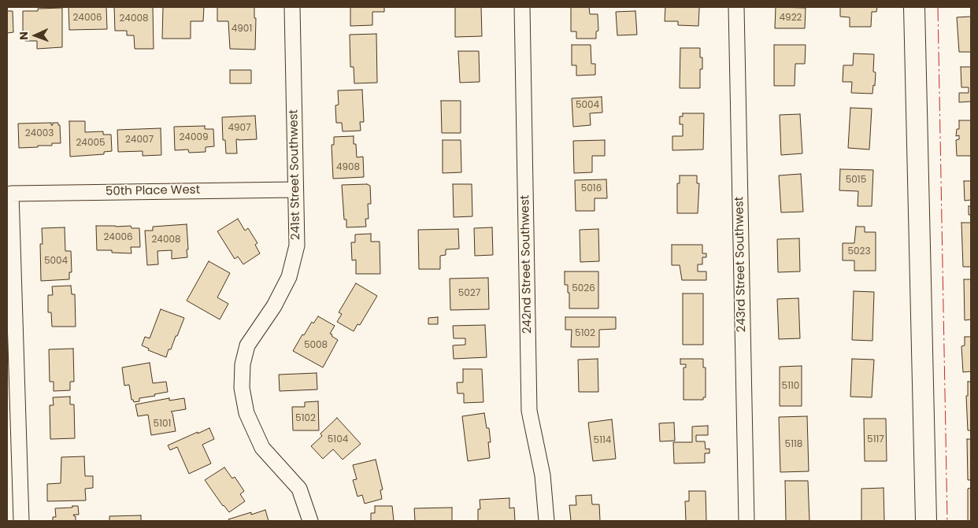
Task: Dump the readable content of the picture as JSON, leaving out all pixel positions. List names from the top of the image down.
{
  "streets": {
    "street": [
      "241st Street Southwest",
      "50th Place West",
      "242nd Street Southwest",
      "243rd Street Southwest"
    ]
  },
  "crossings": [
    ["241st Street Southwest", "50th Place West"]
  ],
  "house_numbers": [
    "24006",
    "4922",
    "24008",
    "4901",
    "5004",
    "4907",
    "24003",
    "24009",
    "24007",
    "24005",
    "4908",
    "5015",
    "5016",
    "24006",
    "24008",
    "5023",
    "5004",
    "5026",
    "5027",
    "5102",
    "5008",
    "5110",
    "5102",
    "5101",
    "5104",
    "5117",
    "5114",
    "5118"
  ],
  "north": "left"
}
